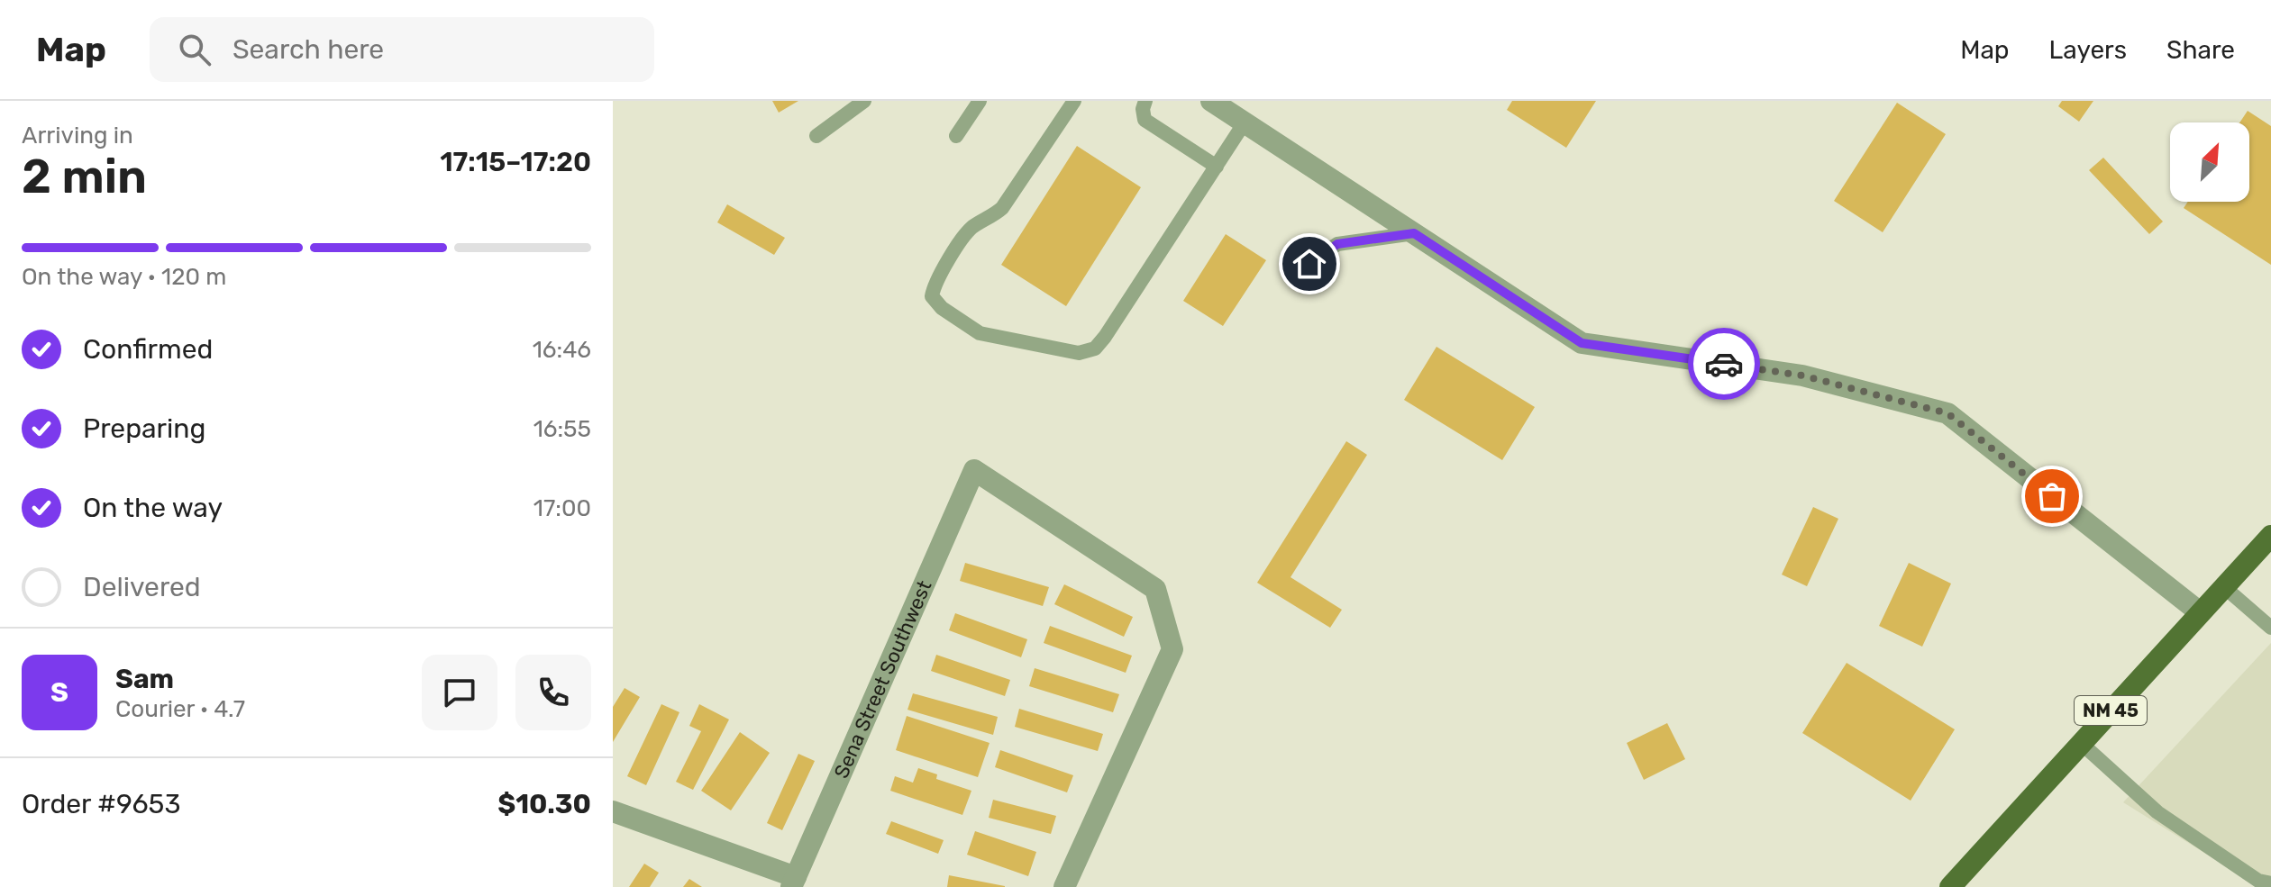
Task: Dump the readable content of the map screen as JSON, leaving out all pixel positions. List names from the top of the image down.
{
  "streets": {
    "main road": ["NM 45"],
    "street": ["Sena Street Southwest"]
  },
  "north": "top right",
  "page": {
    "header": "Map",
    "search": "Search here",
    "nav": ["Map", "Layers", "Share"],
    "heading": ["2 min", "Arriving in", "17:15–17:20"],
    "panel": [
      "Sam",
      "Courier · 4.7",
      "Order #9653",
      "$10.30"
    ],
    "bar": "On the way · 120 m",
    "list": [
      ["Confirmed", "16:46"],
      ["Preparing", "16:55"],
      ["On the way", "17:00"],
      "Delivered"
    ],
    "round": "S"
  }
}
